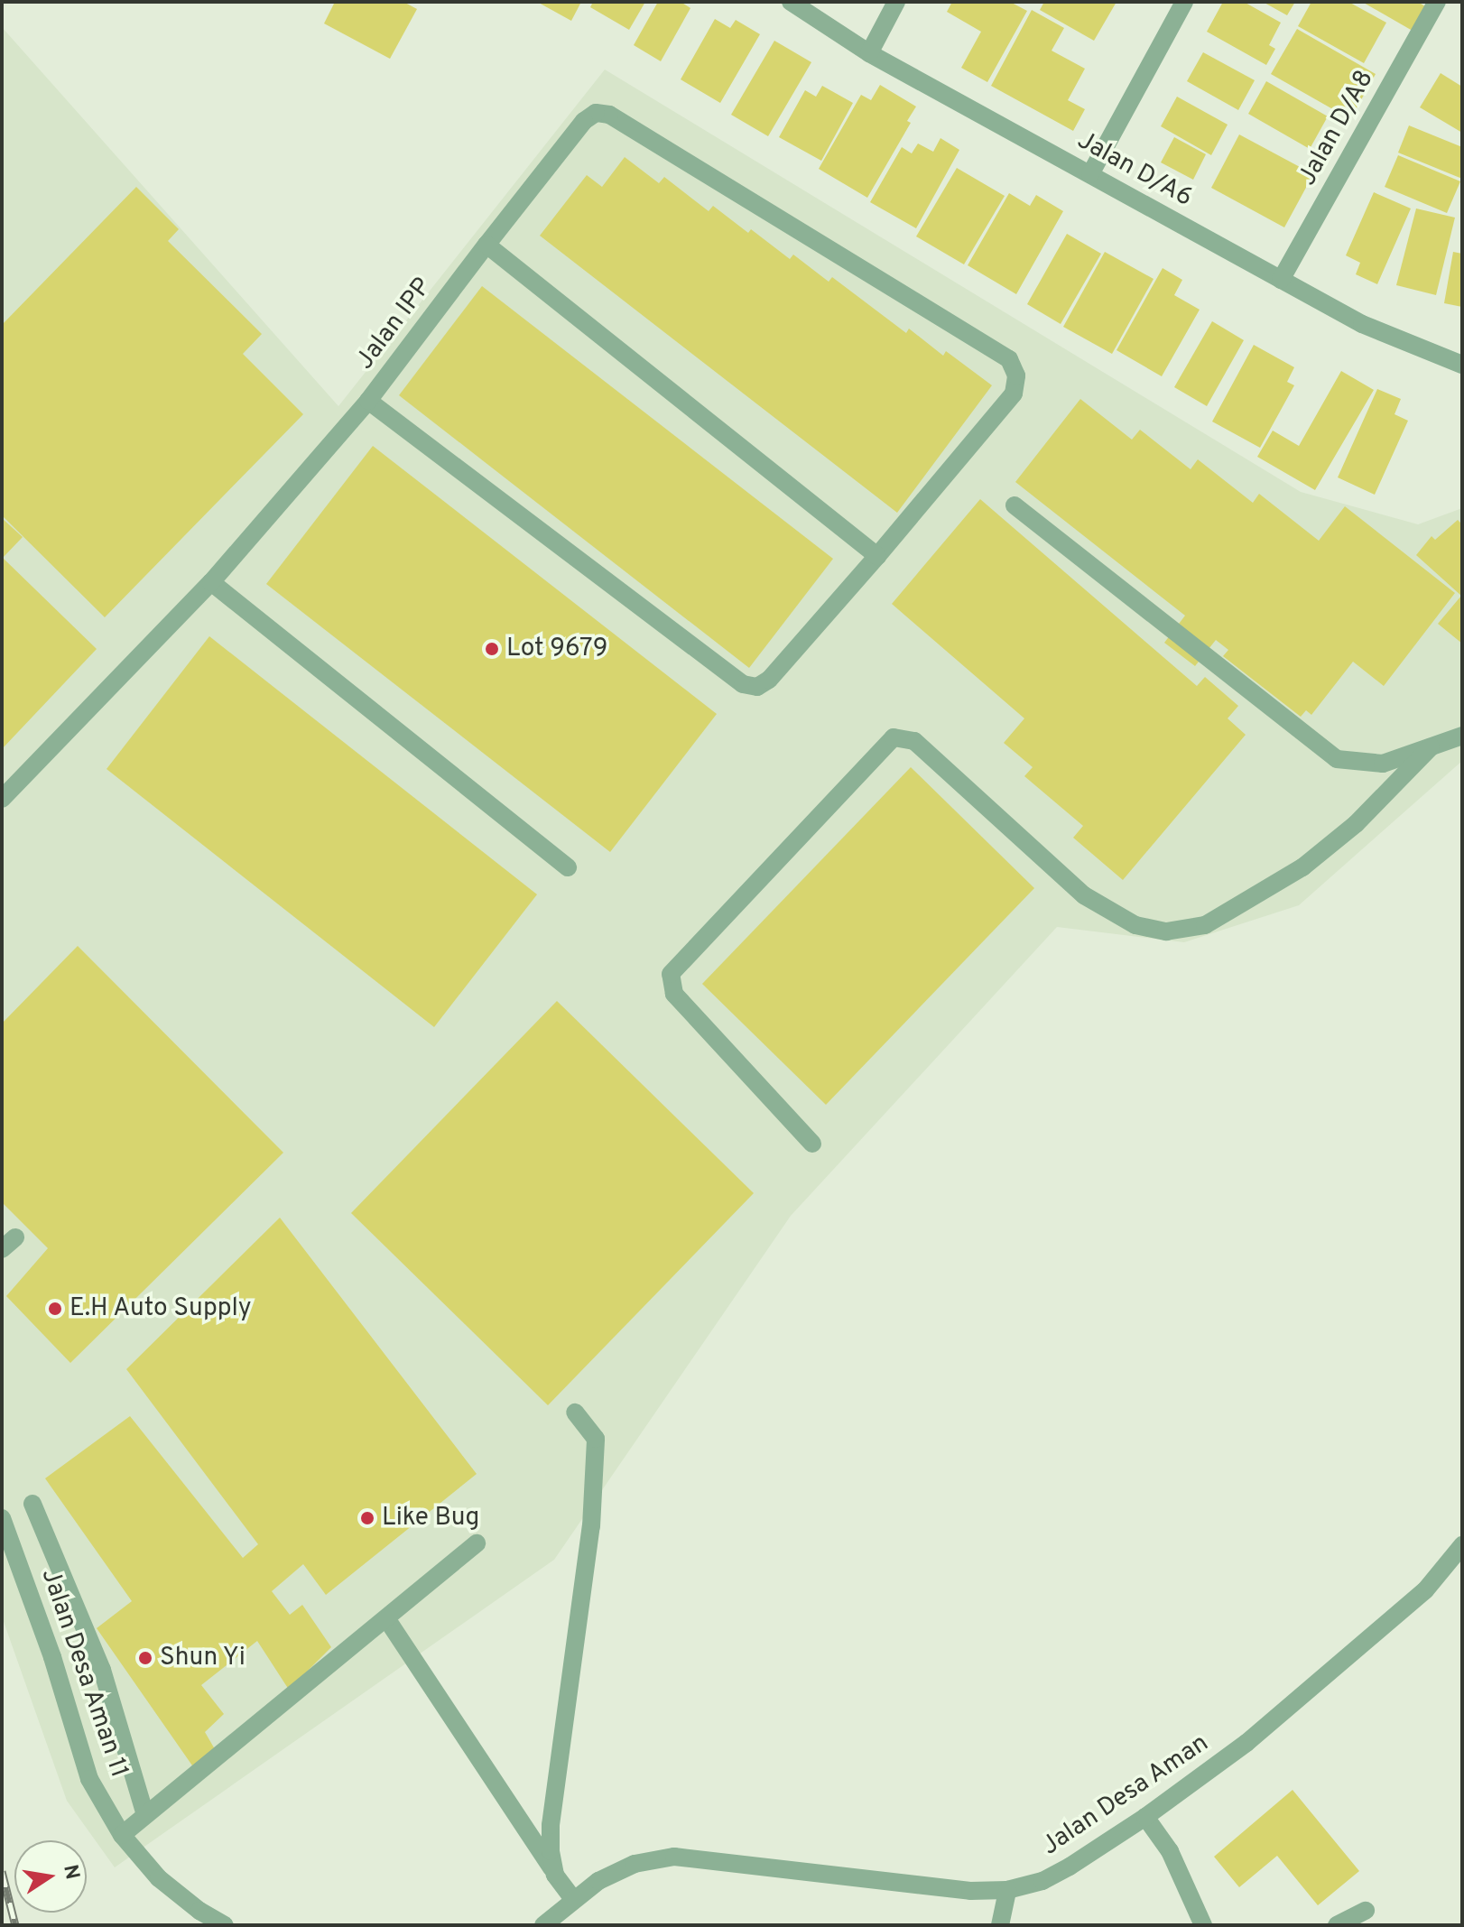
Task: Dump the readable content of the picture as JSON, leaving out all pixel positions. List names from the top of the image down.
{
  "streets": {
    "street": [
      "Jalan D/A8",
      "Jalan D/A6",
      "Jalan IPP",
      "Jalan Desa Aman 11",
      "Jalan Desa Aman"
    ]
  },
  "crossings": [
    ["Jalan D/A8", "Jalan D/A6"]
  ],
  "places": [
    "Lot 9679",
    "E.H Auto Supply",
    "Like Bug",
    "Shun Yi"
  ],
  "north": "right"
}
